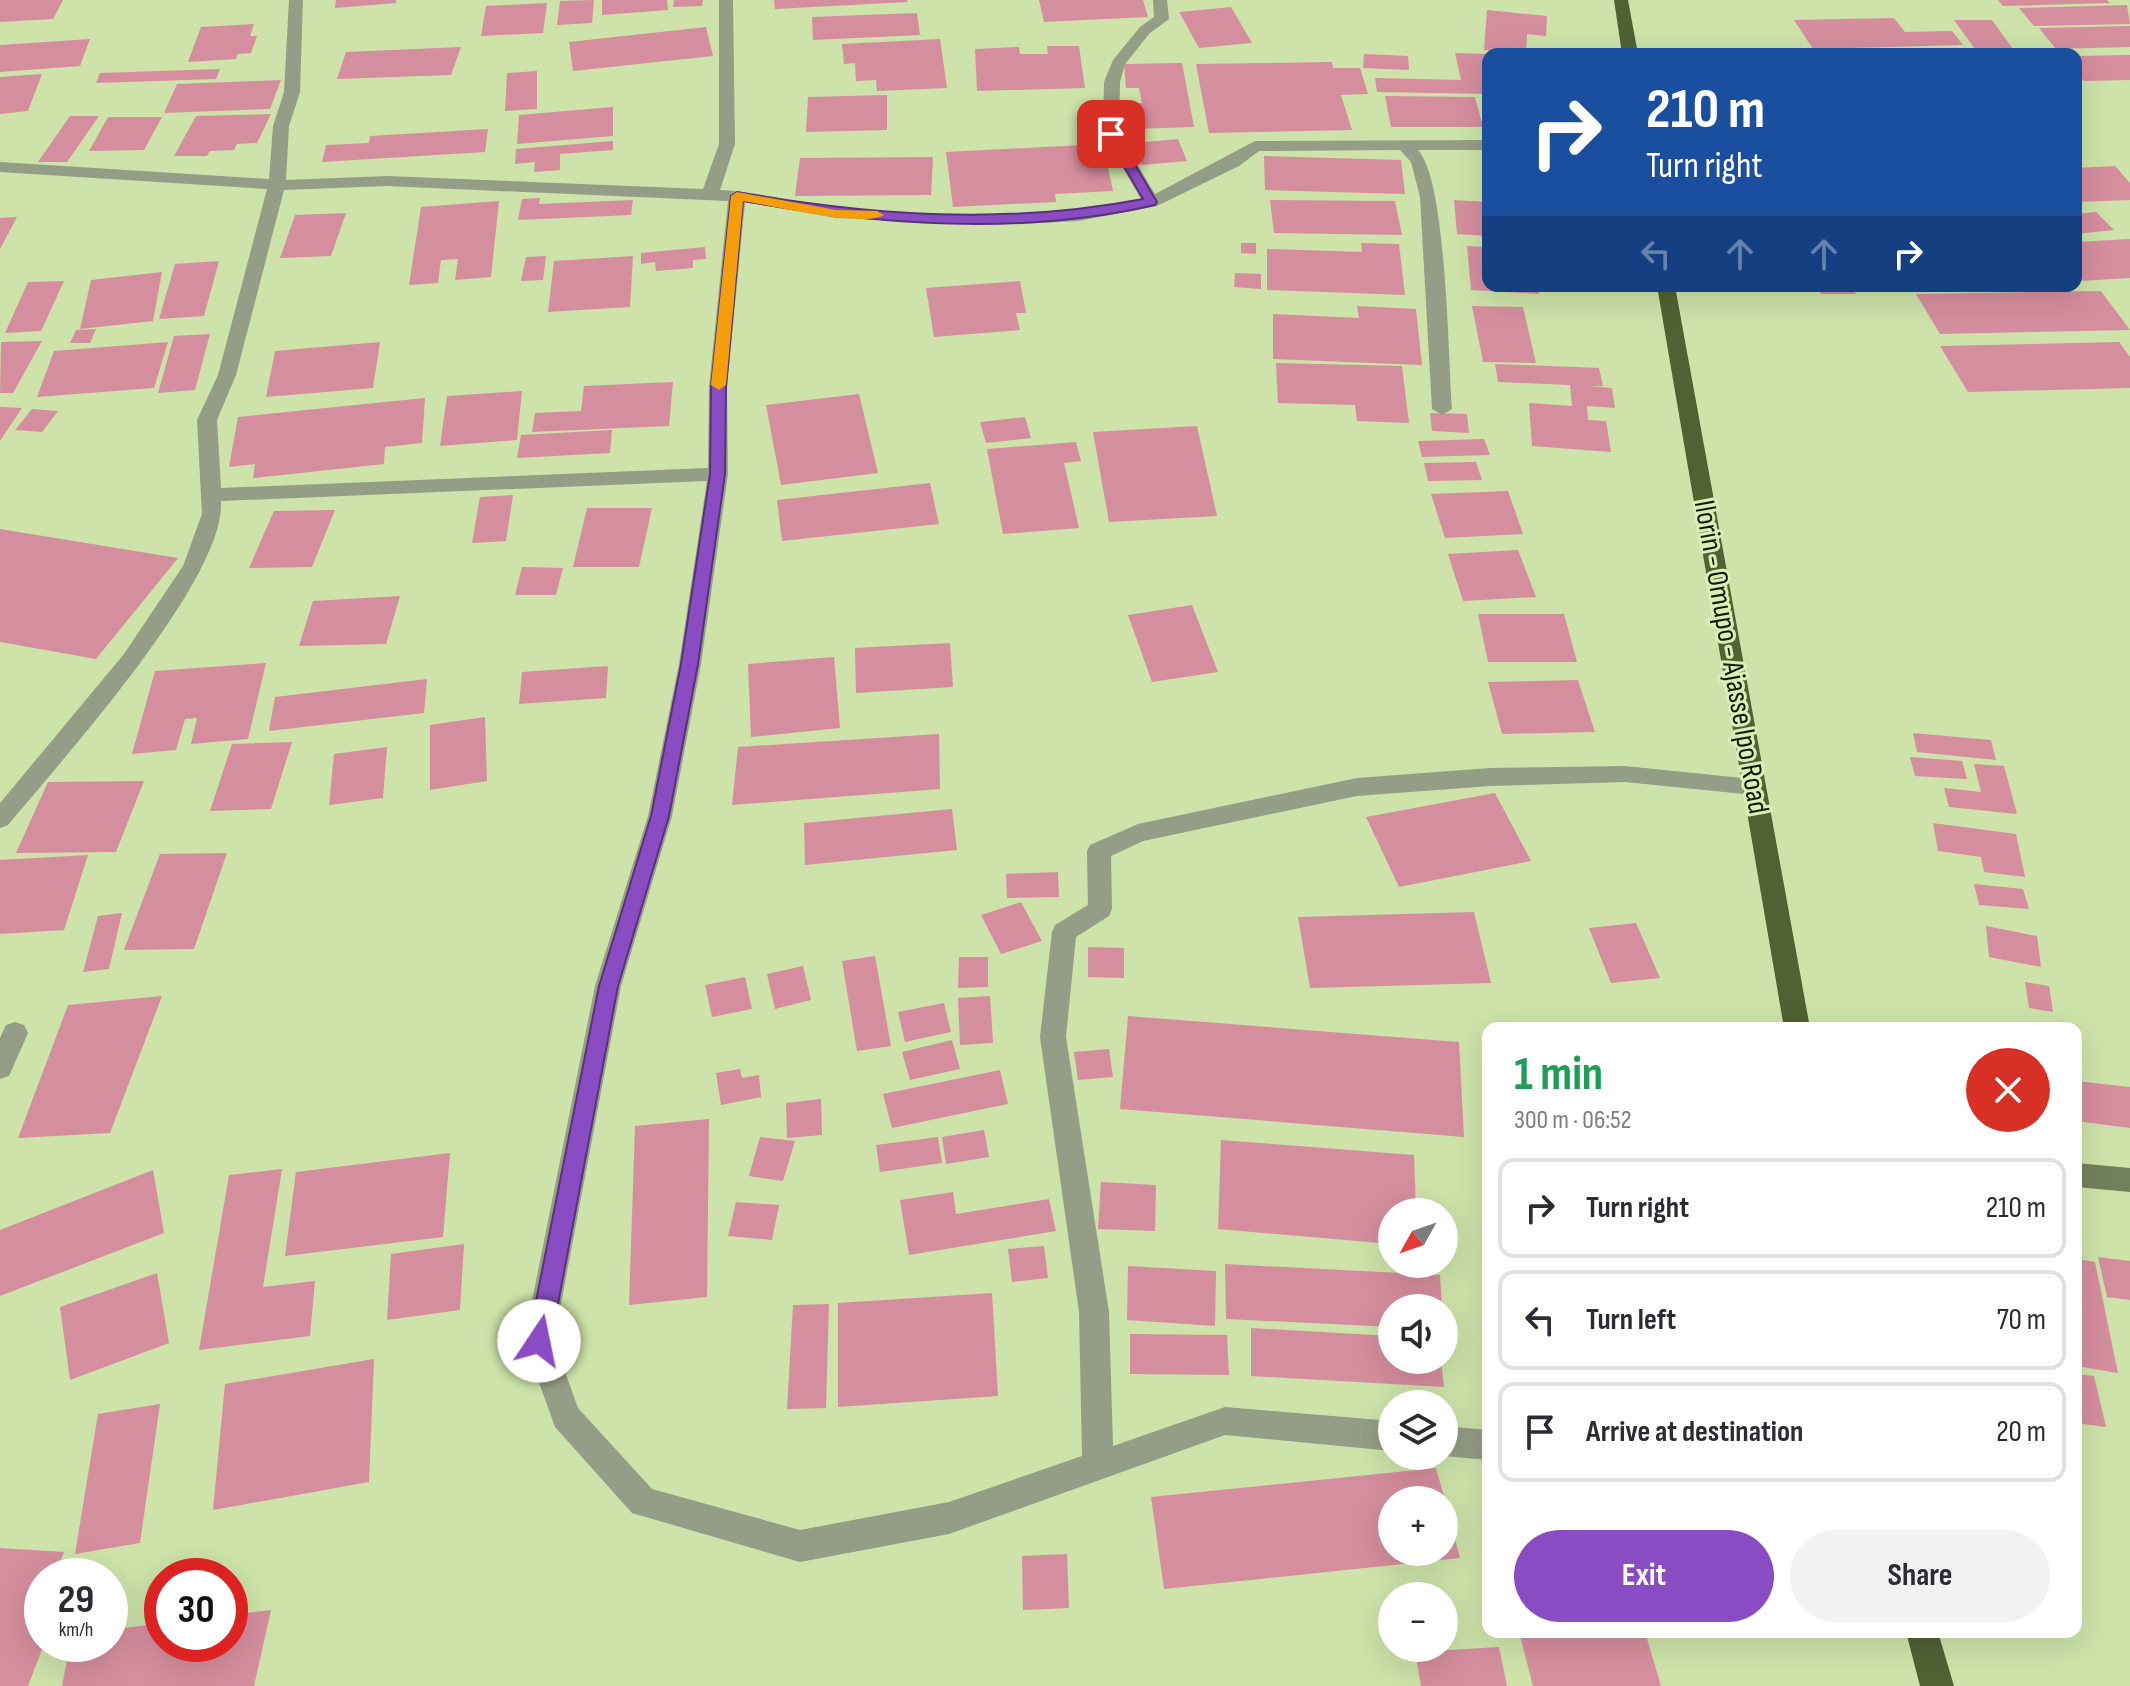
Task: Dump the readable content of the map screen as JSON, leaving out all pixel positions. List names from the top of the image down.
{
  "streets": {
    "highway": ["Ilorin - Omupo - Ajasse Ipo Road"]
  },
  "north": "bottom left",
  "page": {
    "turn": ["210 m", "Turn right"],
    "heading": ["1 min", "300 m · 06:52"],
    "list": [
      {
        "name": "Turn right",
        "value": "210 m"
      },
      {
        "name": "Turn left",
        "value": "70 m"
      },
      {
        "name": "Arrive at destination",
        "value": "20 m"
      }
    ],
    "map_buttons": ["+", "−"],
    "buttons": ["Exit", "Share"],
    "speed": "29 km/h",
    "limit": "30"
  }
}
